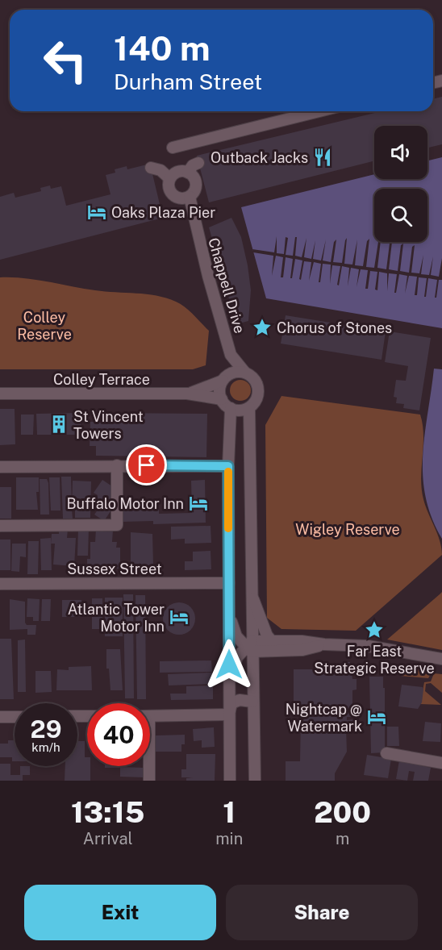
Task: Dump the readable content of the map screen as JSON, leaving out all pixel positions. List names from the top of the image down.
{
  "streets": {
    "street": ["Chappell Drive", "Colley Terrace", "Sussex Street"]
  },
  "crossings": [
    ["Chappell Drive", "Colley Terrace"]
  ],
  "parks": ["Colley Reserve", "Wigley Reserve"],
  "places": {
    "restaurant": ["Outback Jacks"],
    "hotel": [
      "Oaks Plaza Pier",
      "Buffalo Motor Inn",
      "Atlantic Tower Motor Inn",
      "Nightcap @ Watermark"
    ],
    "place": ["Chorus of Stones", "Far East Strategic Reserve"],
    "building": ["St Vincent Towers"]
  },
  "page": {
    "turn": ["140 m", "Durham Street"],
    "speed": "29 km/h",
    "limit": "40",
    "eta": [
      "13:15",
      "Arrival",
      "1",
      "min",
      "200",
      "m"
    ],
    "buttons": ["Exit", "Share"]
  }
}
